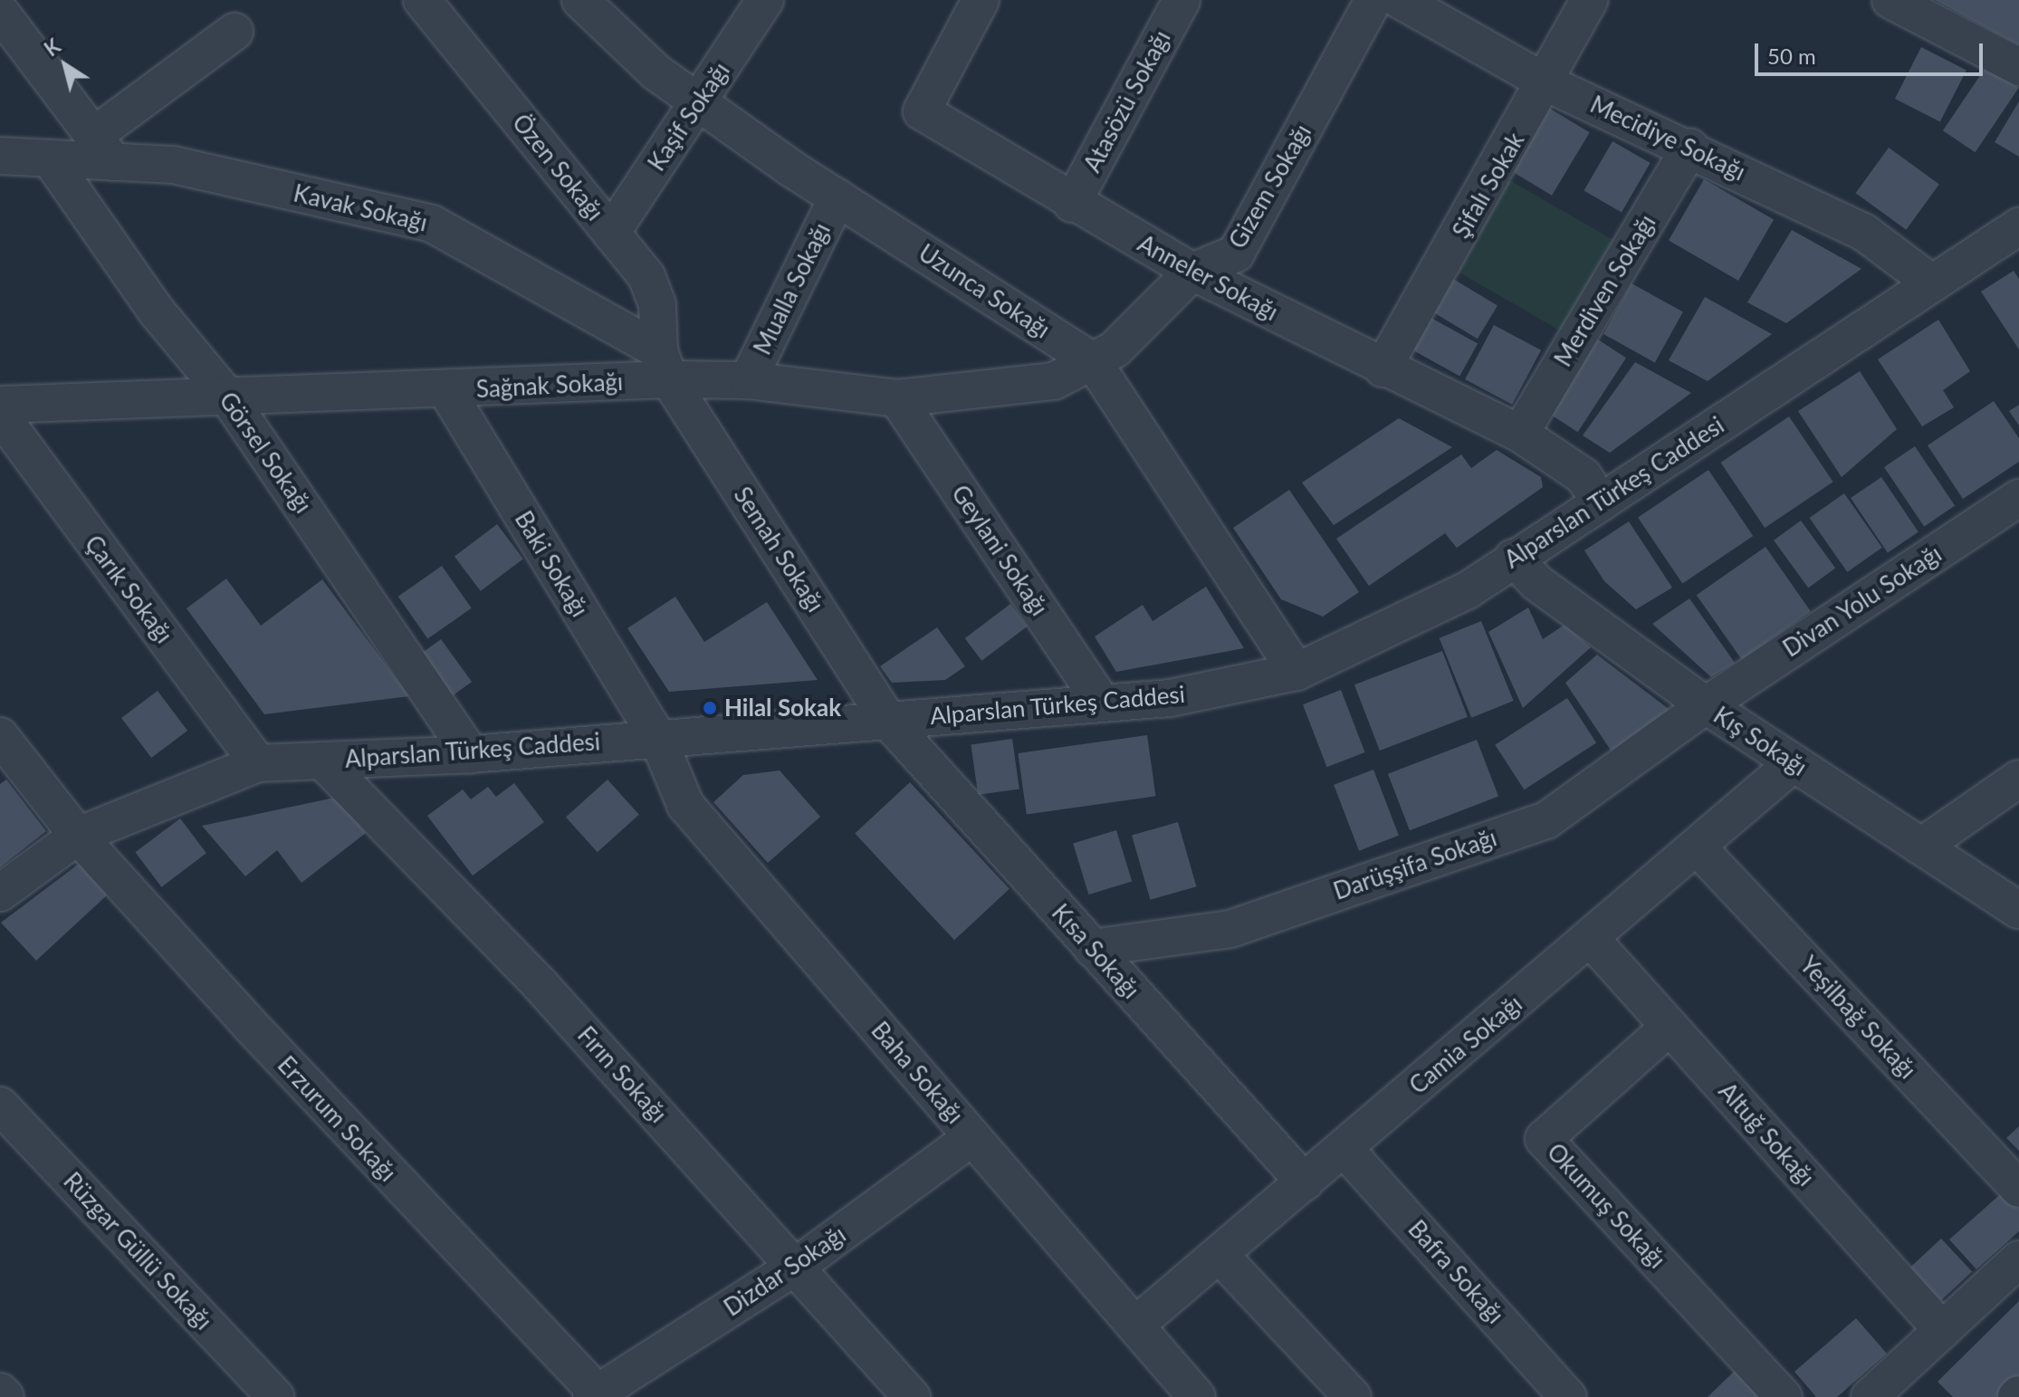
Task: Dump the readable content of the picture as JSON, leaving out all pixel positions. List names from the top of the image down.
{
  "streets": {
    "street": [
      "Atasözü Sokağı",
      "Kaşif Sokağı",
      "Mecidiye Sokağı",
      "Özen Sokağı",
      "Şifalı Sokak",
      "Gizem Sokağı",
      "Kavak Sokağı",
      "Anneler Sokağı",
      "Mualla Sokağı",
      "Merdiven Sokağı",
      "Uzunca Sokağı",
      "Sağnak Sokağı",
      "Görsel Sokağı",
      "Alparslan Türkeş Caddesi",
      "Semah Sokağı",
      "Geylani Sokağı",
      "Baki Sokağı",
      "Çarık Sokağı",
      "Divan Yolu Sokağı",
      "Kış Sokağı",
      "Darüşşifa Sokağı",
      "Kısa Sokağı",
      "Yeşilbağ Sokağı",
      "Camia Sokağı",
      "Baha Sokağı",
      "Fırın Sokağı",
      "Erzurum Sokağı",
      "Altuğ Sokağı",
      "Okumuş Sokağı",
      "Rüzgar Güllü Sokağı",
      "Dizdar Sokağı",
      "Bafra Sokağı"
    ]
  },
  "crossings": [
    ["Atasözü Sokağı", "Anneler Sokağı"],
    ["Kaşif Sokağı", "Özen Sokağı"],
    ["Kaşif Sokağı", "Uzunca Sokağı"],
    ["Mecidiye Sokağı", "Şifalı Sokak"],
    ["Mecidiye Sokağı", "Merdiven Sokağı"],
    ["Mecidiye Sokağı", "Alparslan Türkeş Caddesi"],
    ["Özen Sokağı", "Kavak Sokağı"],
    ["Özen Sokağı", "Sağnak Sokağı"],
    ["Özen Sokağı", "Semah Sokağı"],
    ["Şifalı Sokak", "Anneler Sokağı"],
    ["Gizem Sokağı", "Anneler Sokağı"],
    ["Gizem Sokağı", "Uzunca Sokağı"],
    ["Gizem Sokağı", "Sağnak Sokağı"],
    ["Kavak Sokağı", "Sağnak Sokağı"],
    ["Kavak Sokağı", "Görsel Sokağı"],
    ["Kavak Sokağı", "Semah Sokağı"],
    ["Anneler Sokağı", "Merdiven Sokağı"],
    ["Anneler Sokağı", "Alparslan Türkeş Caddesi"],
    ["Mualla Sokağı", "Uzunca Sokağı"],
    ["Mualla Sokağı", "Sağnak Sokağı"],
    ["Uzunca Sokağı", "Sağnak Sokağı"],
    ["Uzunca Sokağı", "Alparslan Türkeş Caddesi"],
    ["Sağnak Sokağı", "Görsel Sokağı"],
    ["Sağnak Sokağı", "Semah Sokağı"],
    ["Sağnak Sokağı", "Geylani Sokağı"],
    ["Sağnak Sokağı", "Baki Sokağı"],
    ["Görsel Sokağı", "Alparslan Türkeş Caddesi"],
    ["Alparslan Türkeş Caddesi", "Semah Sokağı"],
    ["Alparslan Türkeş Caddesi", "Geylani Sokağı"],
    ["Alparslan Türkeş Caddesi", "Baki Sokağı"],
    ["Alparslan Türkeş Caddesi", "Çarık Sokağı"],
    ["Alparslan Türkeş Caddesi", "Kış Sokağı"],
    ["Alparslan Türkeş Caddesi", "Kısa Sokağı"],
    ["Alparslan Türkeş Caddesi", "Baha Sokağı"],
    ["Alparslan Türkeş Caddesi", "Fırın Sokağı"],
    ["Alparslan Türkeş Caddesi", "Erzurum Sokağı"],
    ["Semah Sokağı", "Kısa Sokağı"],
    ["Baki Sokağı", "Baha Sokağı"],
    ["Divan Yolu Sokağı", "Kış Sokağı"],
    ["Divan Yolu Sokağı", "Darüşşifa Sokağı"],
    ["Kış Sokağı", "Darüşşifa Sokağı"],
    ["Kış Sokağı", "Camia Sokağı"],
    ["Darüşşifa Sokağı", "Kısa Sokağı"],
    ["Kısa Sokağı", "Camia Sokağı"],
    ["Yeşilbağ Sokağı", "Camia Sokağı"],
    ["Camia Sokağı", "Baha Sokağı"],
    ["Camia Sokağı", "Altuğ Sokağı"],
    ["Camia Sokağı", "Bafra Sokağı"],
    ["Baha Sokağı", "Dizdar Sokağı"],
    ["Fırın Sokağı", "Dizdar Sokağı"],
    ["Erzurum Sokağı", "Dizdar Sokağı"],
    ["Altuğ Sokağı", "Okumuş Sokağı"]
  ],
  "places": ["Hilal Sokak"],
  "scale_bar": "50 m",
  "north": "top left"
}
